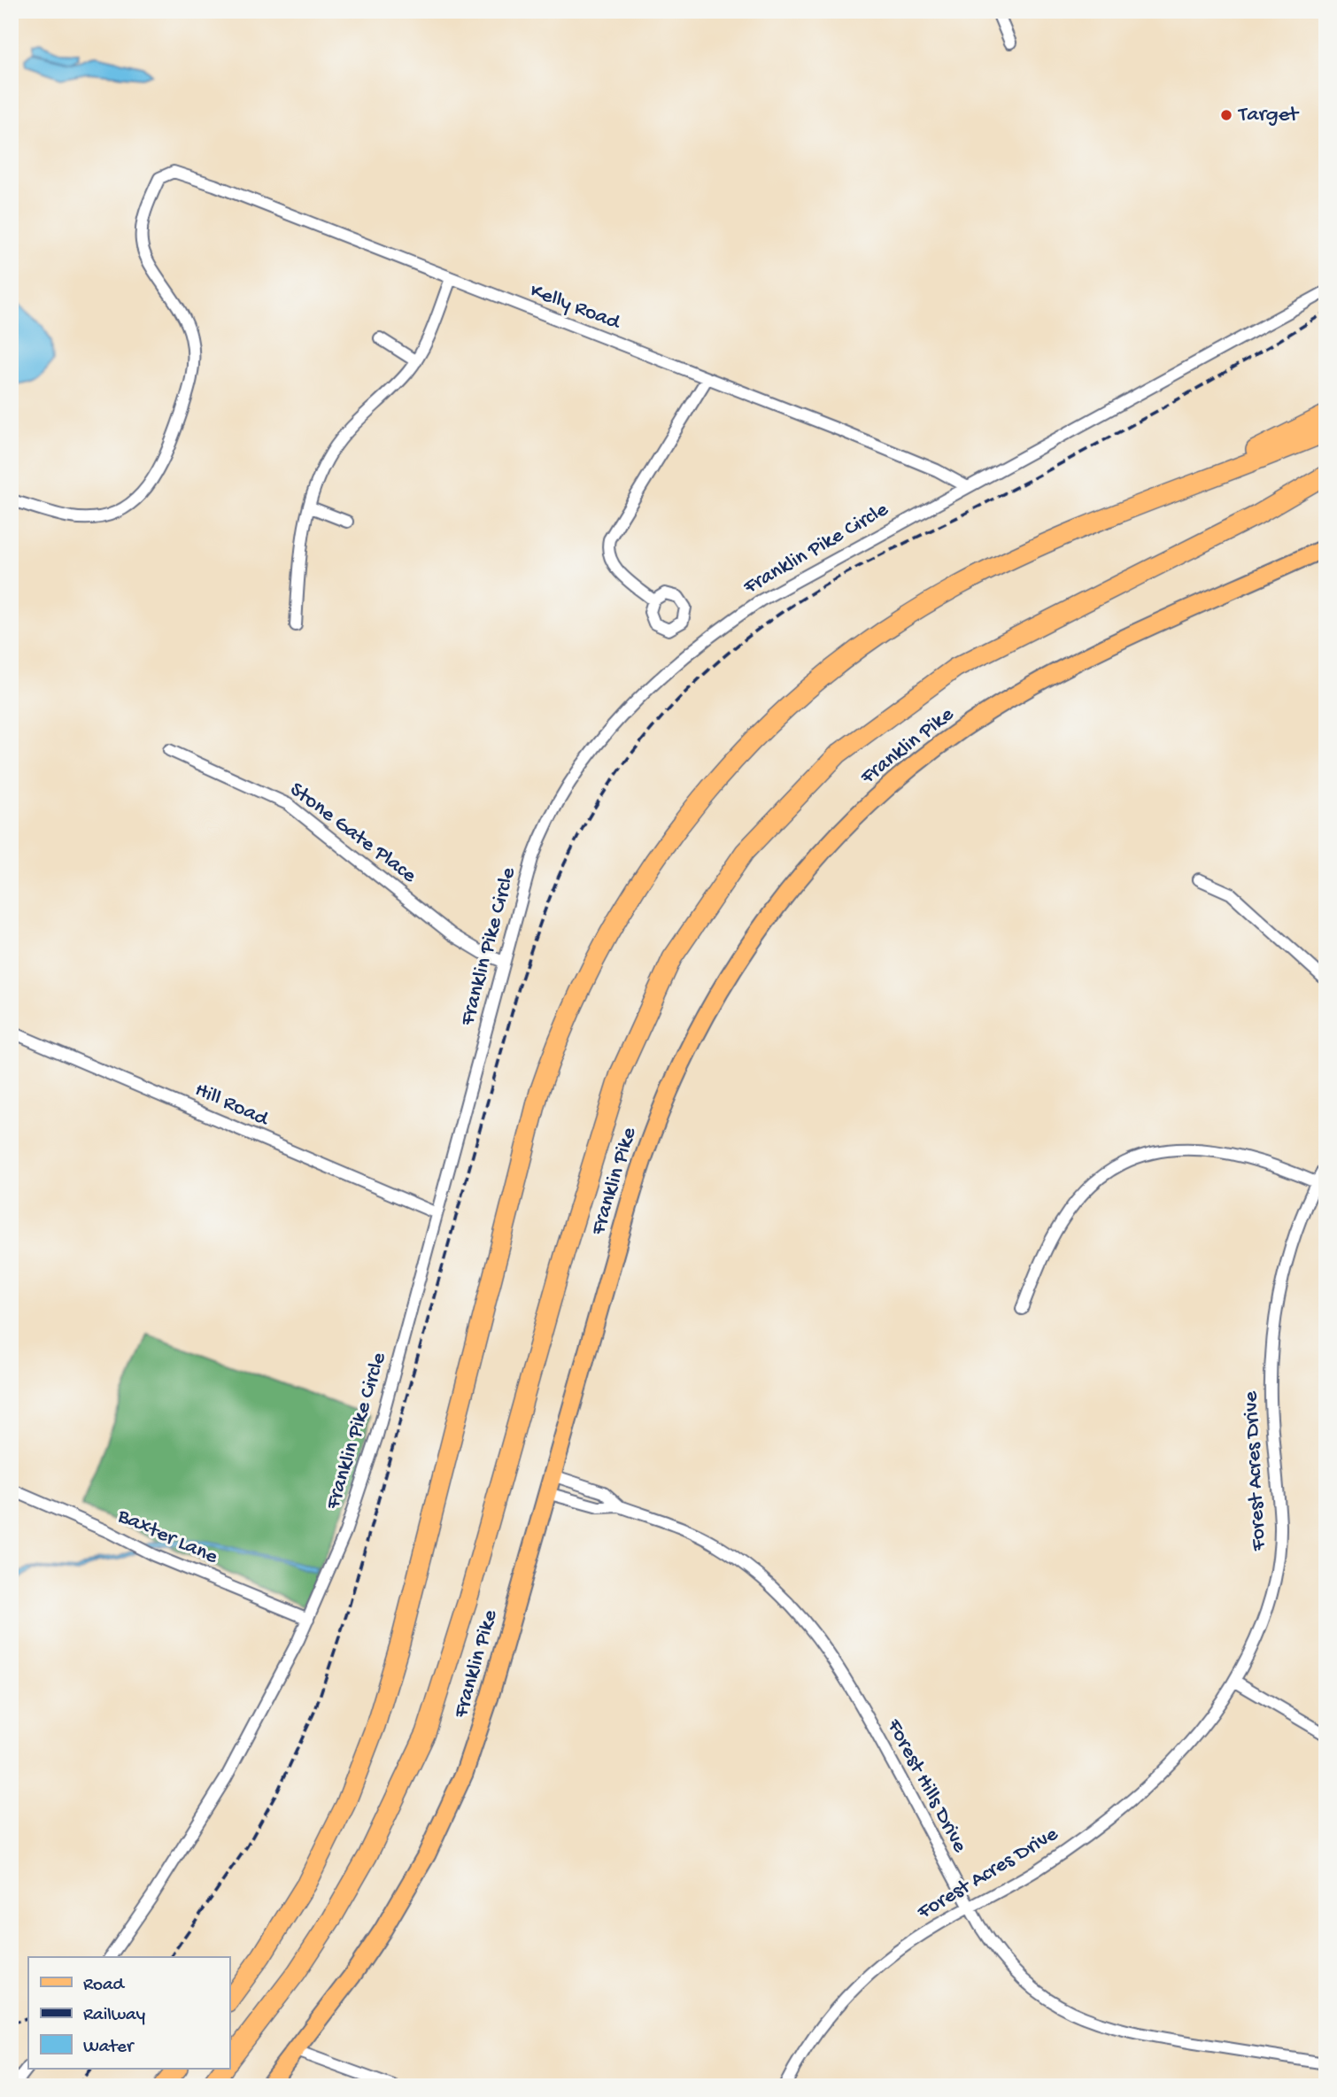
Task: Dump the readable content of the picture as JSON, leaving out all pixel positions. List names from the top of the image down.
{
  "streets": {
    "main road": ["Franklin Pike"],
    "street": [
      "Kelly Road",
      "Franklin Pike Circle",
      "Stone Gate Place",
      "Hill Road",
      "Forest Acres Drive",
      "Baxter Lane",
      "Forest Hills Drive"
    ]
  },
  "crossings": [
    ["Kelly Road", "Franklin Pike Circle"],
    ["Franklin Pike Circle", "Stone Gate Place"],
    ["Franklin Pike Circle", "Hill Road"],
    ["Franklin Pike Circle", "Baxter Lane"],
    ["Franklin Pike", "Forest Hills Drive"],
    ["Forest Acres Drive", "Forest Hills Drive"]
  ],
  "places": ["Target"],
  "legend": ["Road", "Railway", "Water"]
}
